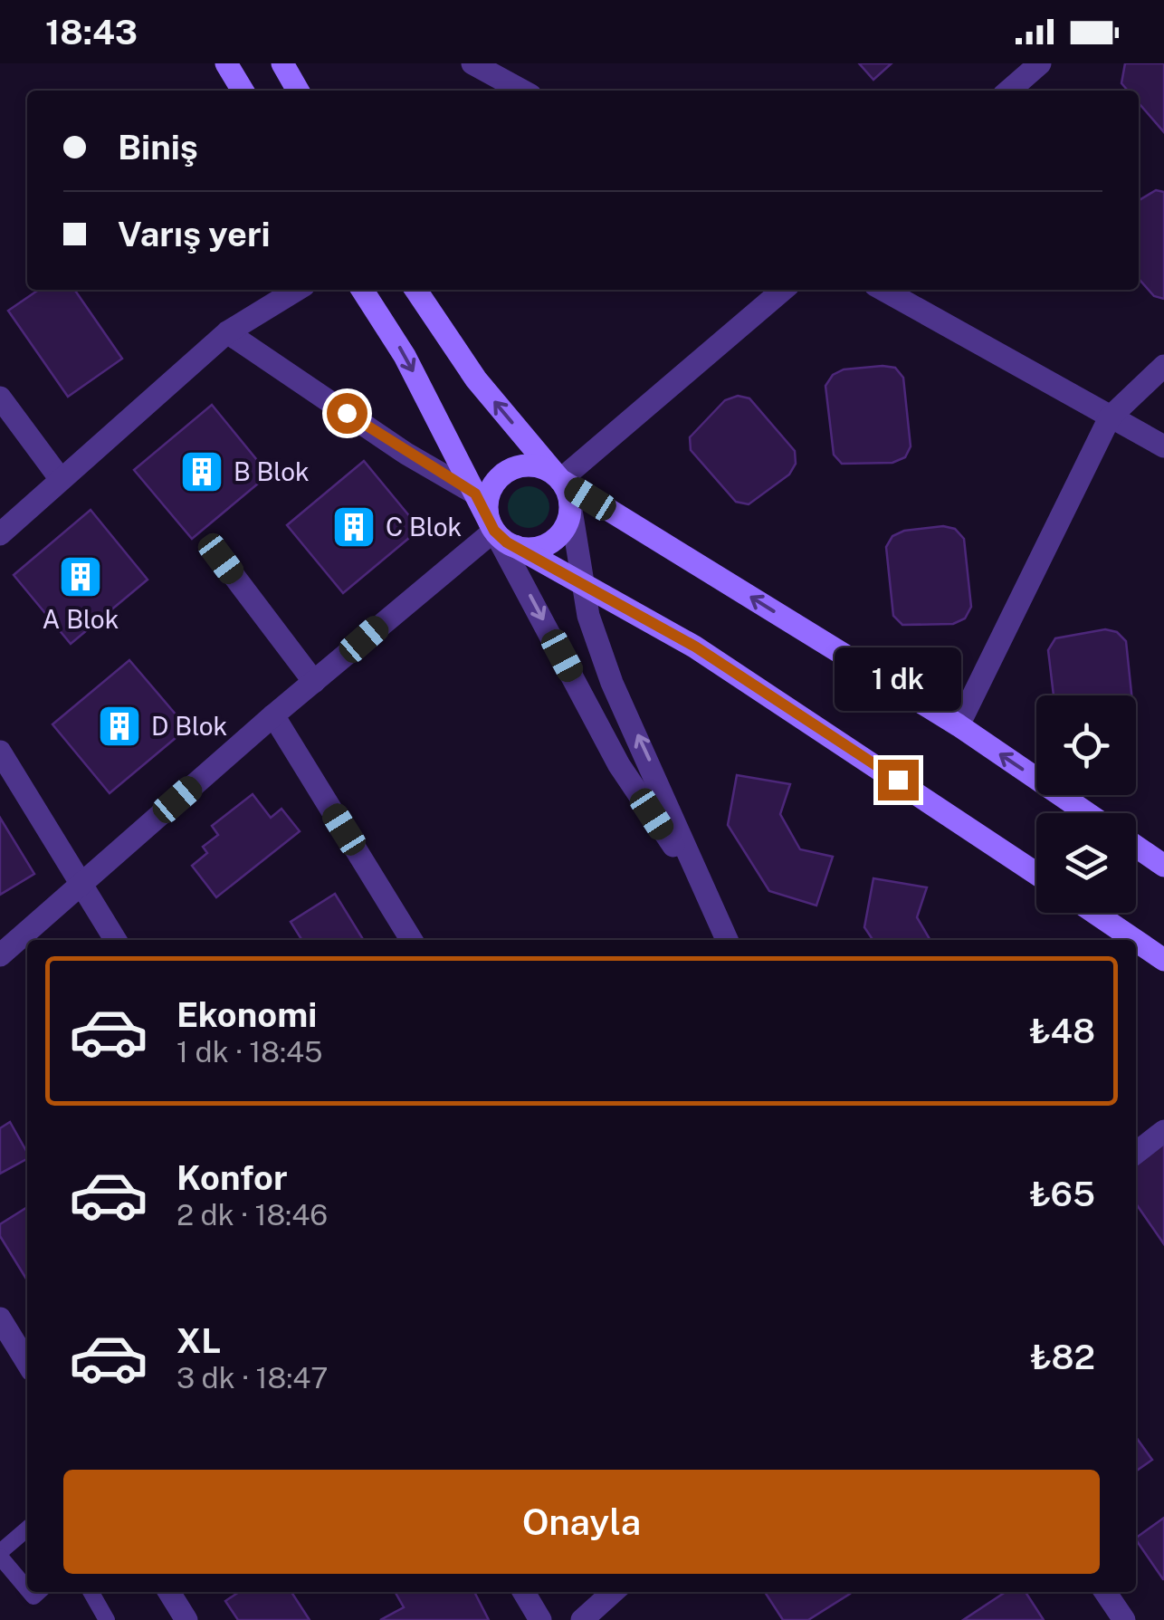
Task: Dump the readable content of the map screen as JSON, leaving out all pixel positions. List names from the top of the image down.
{
  "places": {
    "building": [
      "B Blok",
      "C Blok",
      "A Blok",
      "D Blok"
    ]
  },
  "page": {
    "status": "18:43",
    "banner": ["Biniş", "Varış yeri"],
    "bubble": "1 dk",
    "list": [
      {
        "name": "Ekonomi",
        "note": "1 dk · 18:45",
        "value": "₺48"
      },
      {
        "name": "Konfor",
        "note": "2 dk · 18:46",
        "value": "₺65"
      },
      {
        "name": "XL",
        "note": "3 dk · 18:47",
        "value": "₺82"
      }
    ],
    "buttons": "Onayla"
  }
}
